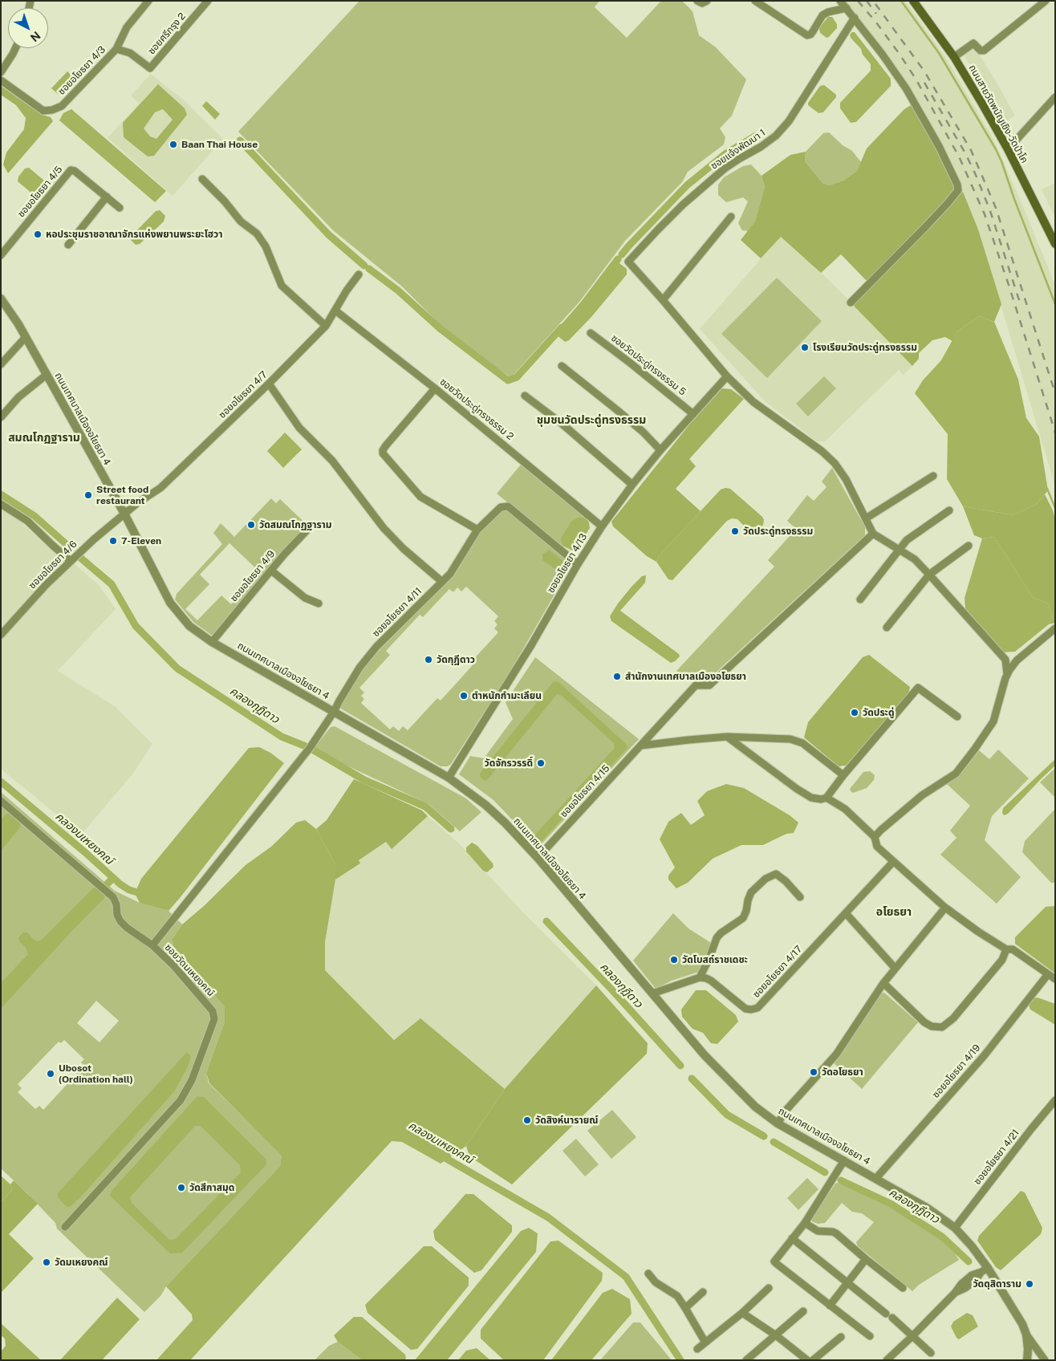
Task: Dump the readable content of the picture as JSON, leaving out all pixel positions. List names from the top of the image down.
{
  "streets": {
    "main road": ["ถนนสายวัดพนัญเชิง-วัดป่าโค"],
    "street": [
      "ซอยศรีกรุง 2",
      "ซอยอโยธยา 4/3",
      "ซอยแจ้งพัฒนา 1",
      "ซอยอโยธยา 4/5",
      "ซอยวัดประดู่ทรงธรรม 5",
      "ซอยอโยธยา 4/7",
      "ซอยวัดประดู่ทรงธรรม 2",
      "ถนนเทศบาลเมืองอโยธยา 4",
      "ซอยอโยธยา 4/13",
      "ซอยอโยธยา 4/6",
      "ซอยอโยธยา 4/9",
      "ซอยอโยธยา 4/11",
      "ซอยอโยธยา 4/15",
      "ซอยวัดมเหยงคณ์",
      "ซอยอโยธยา 4/17",
      "ซอยอโยธยา 4/19",
      "ซอยอโยธยา 4/21"
    ]
  },
  "crossings": [
    ["ซอยศรีกรุง 2", "ซอยอโยธยา 4/3"],
    ["ซอยวัดประดู่ทรงธรรม 5", "ซอยอโยธยา 4/13"],
    ["ซอยอโยธยา 4/7", "ซอยวัดประดู่ทรงธรรม 2"],
    ["ซอยอโยธยา 4/7", "ถนนเทศบาลเมืองอโยธยา 4"],
    ["ซอยอโยธยา 4/7", "ซอยอโยธยา 4/6"],
    ["ซอยวัดประดู่ทรงธรรม 2", "ซอยอโยธยา 4/13"],
    ["ถนนเทศบาลเมืองอโยธยา 4", "ซอยอโยธยา 4/13"],
    ["ถนนเทศบาลเมืองอโยธยา 4", "ซอยอโยธยา 4/6"],
    ["ถนนเทศบาลเมืองอโยธยา 4", "ซอยอโยธยา 4/9"],
    ["ถนนเทศบาลเมืองอโยธยา 4", "ซอยอโยธยา 4/11"],
    ["ถนนเทศบาลเมืองอโยธยา 4", "ซอยอโยธยา 4/15"],
    ["ถนนเทศบาลเมืองอโยธยา 4", "ซอยวัดมเหยงคณ์"],
    ["ถนนเทศบาลเมืองอโยธยา 4", "ซอยอโยธยา 4/19"],
    ["ถนนเทศบาลเมืองอโยธยา 4", "ซอยอโยธยา 4/21"],
    ["ซอยอโยธยา 4/13", "ซอยอโยธยา 4/11"],
    ["ซอยอโยธยา 4/11", "ซอยวัดมเหยงคณ์"]
  ],
  "districts": ["ชุมชนวัดประดู่ทรงธรรม", "สมณโกฏฐาราม", "อโยธยา"],
  "water": ["คลองกุฎีดาว", "คลองมเหยงคณ์"],
  "places": [
    "Baan Thai House",
    "หอประชุมราชอาณาจักรแห่งพยานพระยะโฮวา",
    "โรงเรียนวัดประดู่ทรงธรรม",
    "Street food restaurant",
    "วัดสมณโกฏฐาราม",
    "วัดประดู่ทรงธรรม",
    "7-Eleven",
    "วัดกุฎีดาว",
    "สำนักงานเทศบาลเมืองอโยธยา",
    "ตำหนักกำมะเลียน",
    "วัดประดู่",
    "วัดจักรวรรดิ์",
    "วัดโบสถ์ราชเดชะ",
    "วัดอโยธยา",
    "Ubosot (Ordination hall)",
    "วัดสิงห์นารายณ์",
    "วัดสีกาสมุด",
    "วัดมเหยงคณ์",
    "วัดดุสิดาราม"
  ],
  "north": "bottom right"
}
